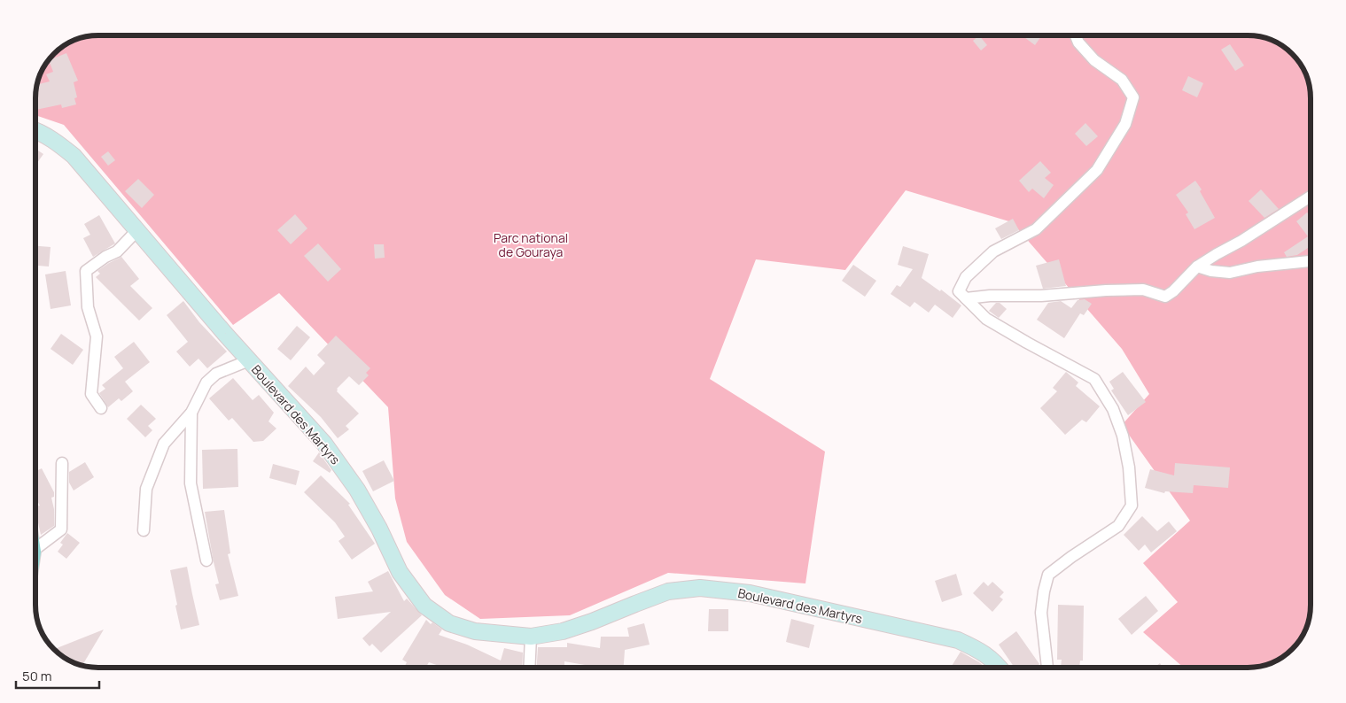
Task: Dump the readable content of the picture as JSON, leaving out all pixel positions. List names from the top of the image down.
{
  "streets": {
    "main road": ["Boulevard des Martyrs"]
  },
  "parks": ["Parc national de Gouraya"],
  "scale_bar": "50 m"
}
